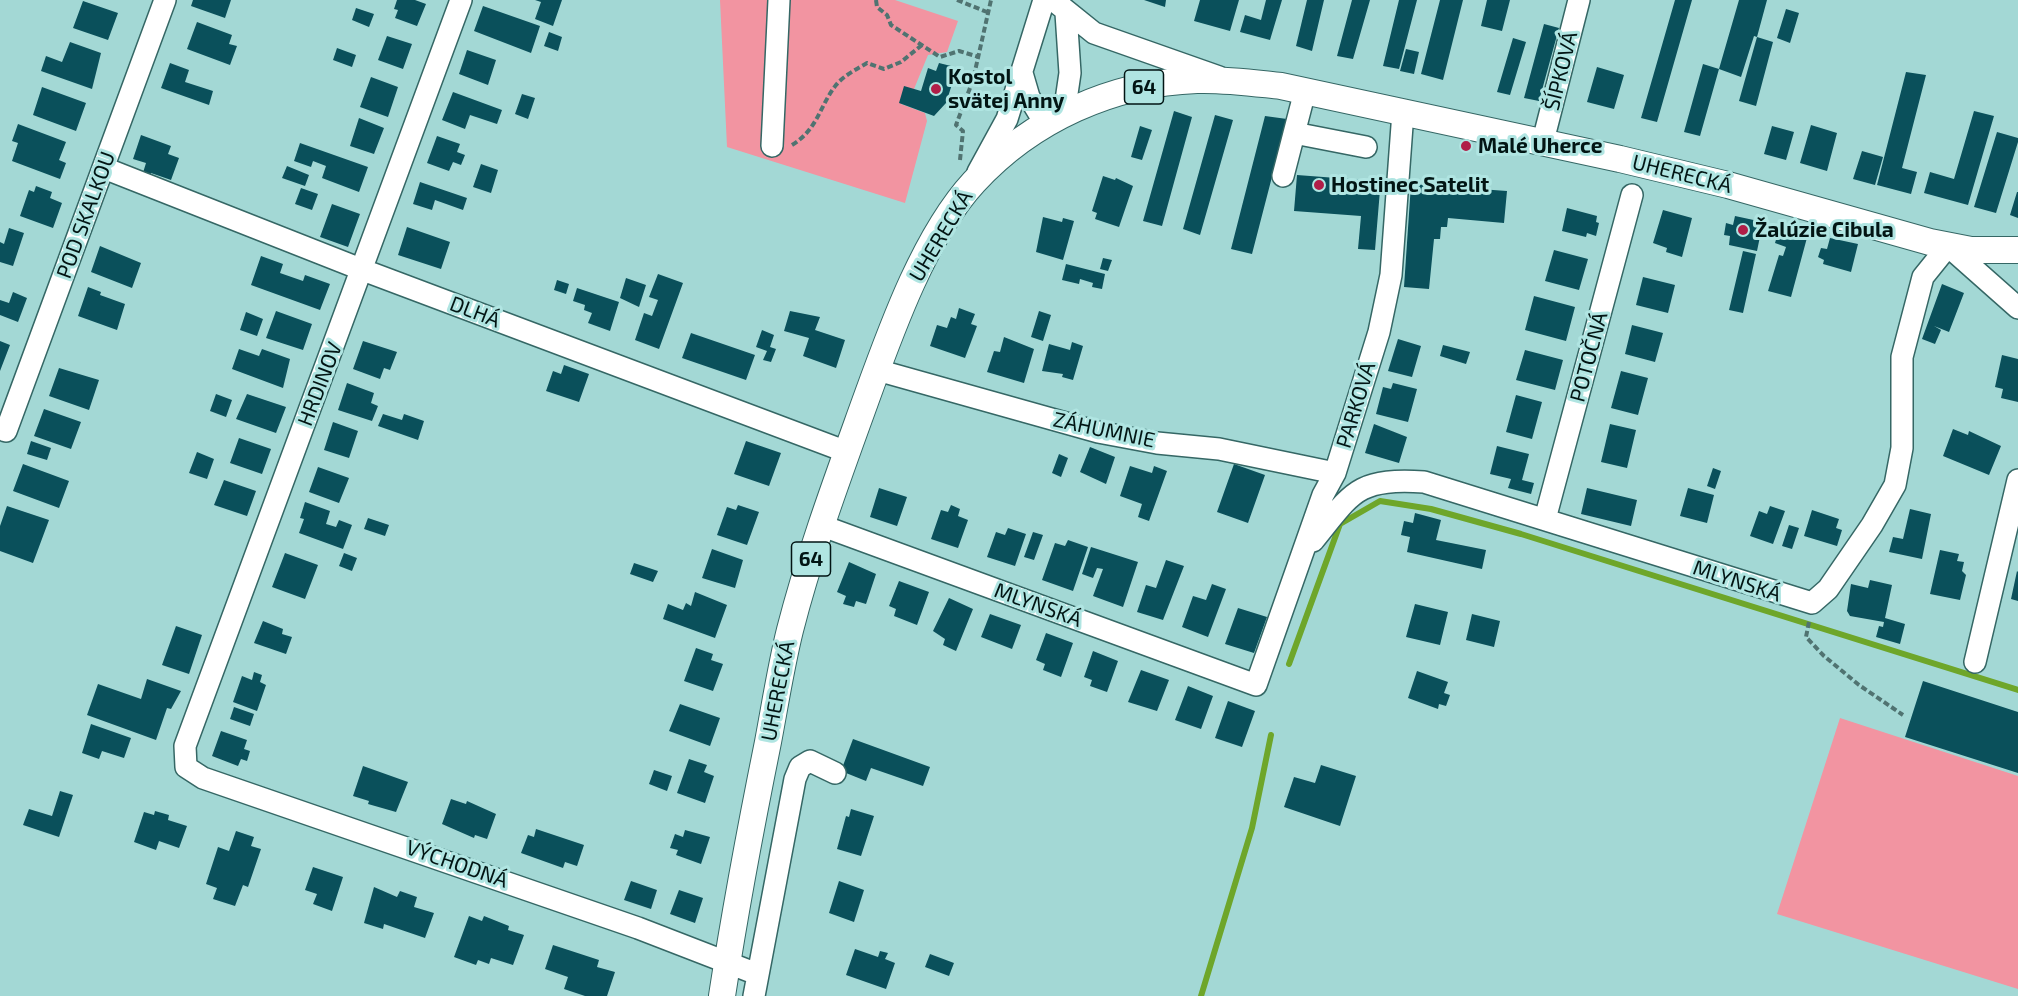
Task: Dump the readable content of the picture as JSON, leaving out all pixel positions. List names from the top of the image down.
{
  "streets": {
    "main road": ["64", "UHERECKÁ"],
    "street": [
      "ŠÍPKOVÁ",
      "POD SKALKOU",
      "DLHÁ",
      "POTOČNÁ",
      "HRDINOV",
      "PARKOVÁ",
      "ZÁHUMNIE",
      "MLYNSKÁ",
      "VÝCHODNÁ"
    ]
  },
  "crossings": [
    ["ŠÍPKOVÁ", "UHERECKÁ"],
    ["UHERECKÁ", "DLHÁ"],
    ["UHERECKÁ", "PARKOVÁ"],
    ["UHERECKÁ", "ZÁHUMNIE"],
    ["UHERECKÁ", "MLYNSKÁ"],
    ["UHERECKÁ", "VÝCHODNÁ"],
    ["POD SKALKOU", "DLHÁ"],
    ["DLHÁ", "HRDINOV"],
    ["POTOČNÁ", "MLYNSKÁ"],
    ["HRDINOV", "VÝCHODNÁ"],
    ["PARKOVÁ", "ZÁHUMNIE"],
    ["PARKOVÁ", "MLYNSKÁ"]
  ],
  "places": [
    "Kostol svätej Anny",
    "Malé Uherce",
    "Hostinec Satelit",
    "Žalúzie Cibula"
  ]
}
